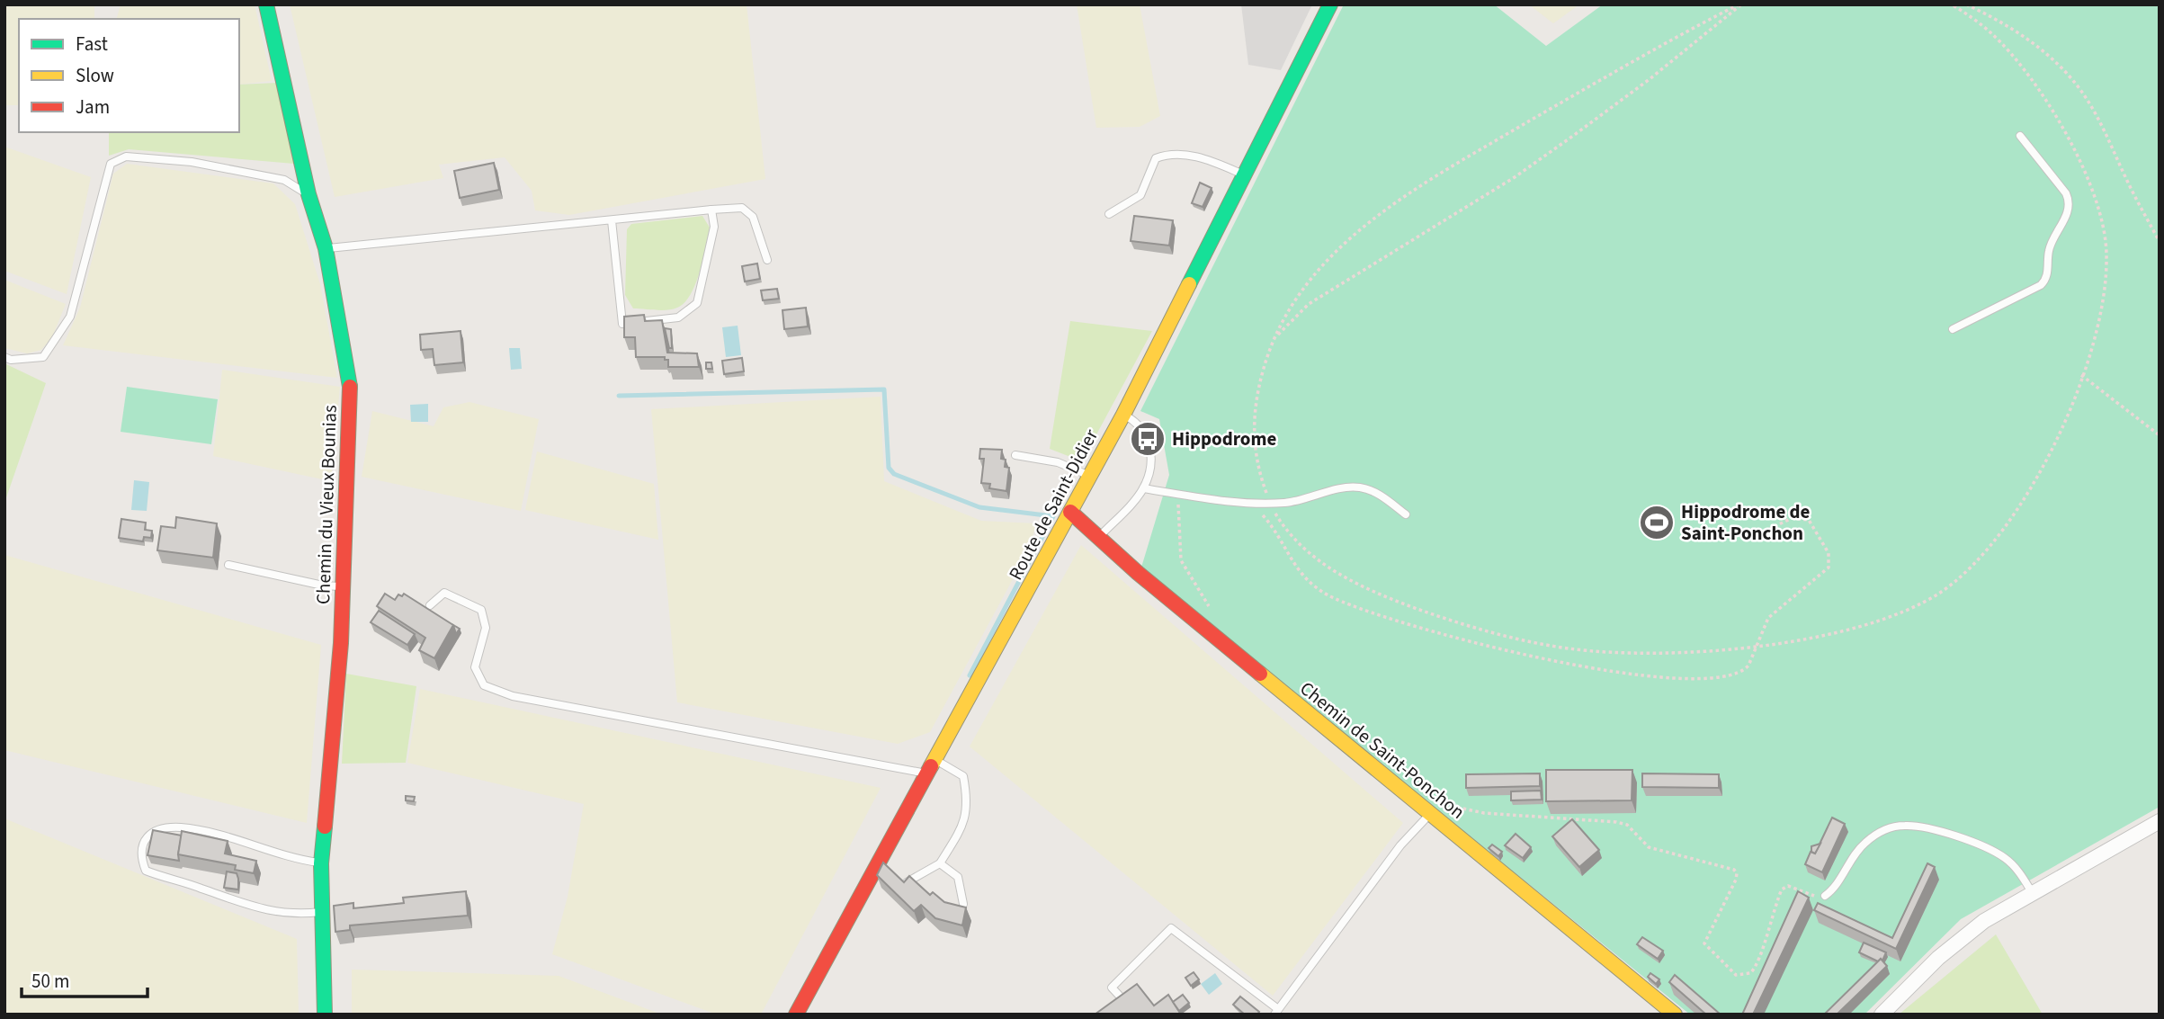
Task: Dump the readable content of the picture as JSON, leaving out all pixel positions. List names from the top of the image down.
{
  "streets": {
    "street": ["Chemin du Vieux Bounias", "Route de Saint-Didier", "Chemin de Saint-Ponchon"]
  },
  "crossings": [
    ["Route de Saint-Didier", "Chemin de Saint-Ponchon"]
  ],
  "places": {
    "bus stop": ["Hippodrome"],
    "sports": ["Hippodrome de Saint-Ponchon"]
  },
  "legend": ["Fast", "Slow", "Jam"],
  "scale_bar": "50 m"
}
